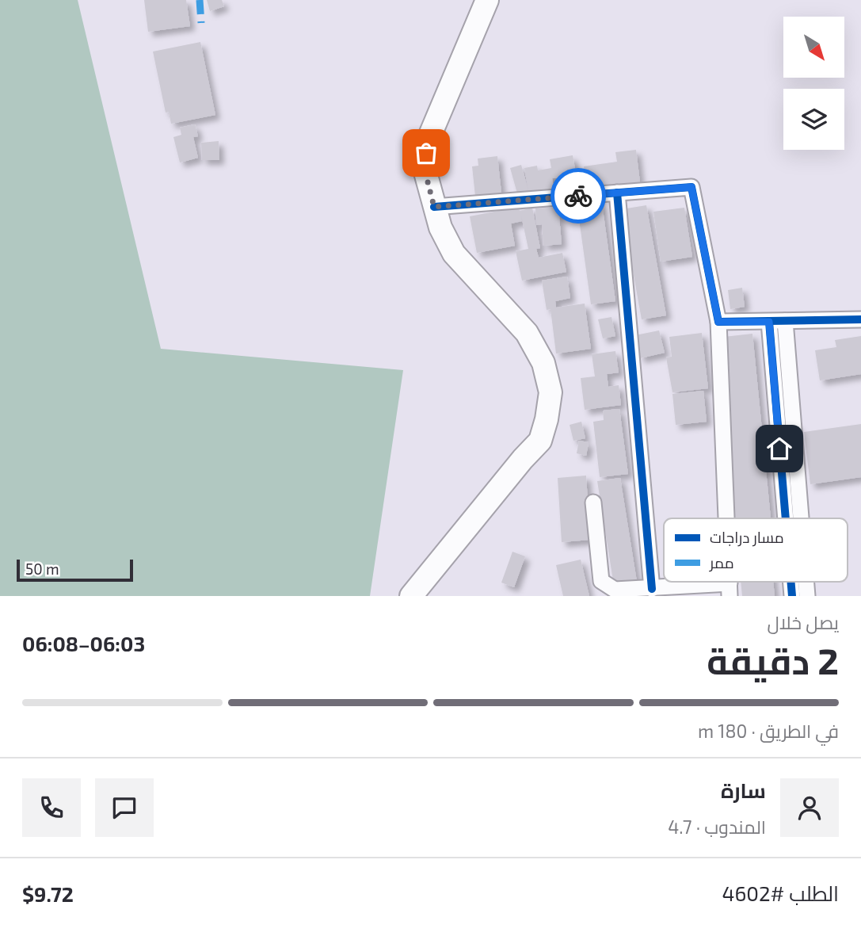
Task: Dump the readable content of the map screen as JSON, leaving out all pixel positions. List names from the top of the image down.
{
  "legend": ["مسار دراجات", "ممر"],
  "scale_bar": "50 m",
  "north": "bottom right",
  "page": {
    "scale": "50 m",
    "heading": ["2 دقيقة", "يصل خلال", "06:03–06:08"],
    "panel": [
      "سارة",
      "المندوب · 4.7",
      "الطلب #4602",
      "$9.72"
    ],
    "bar": "في الطريق · 180 m"
  }
}
